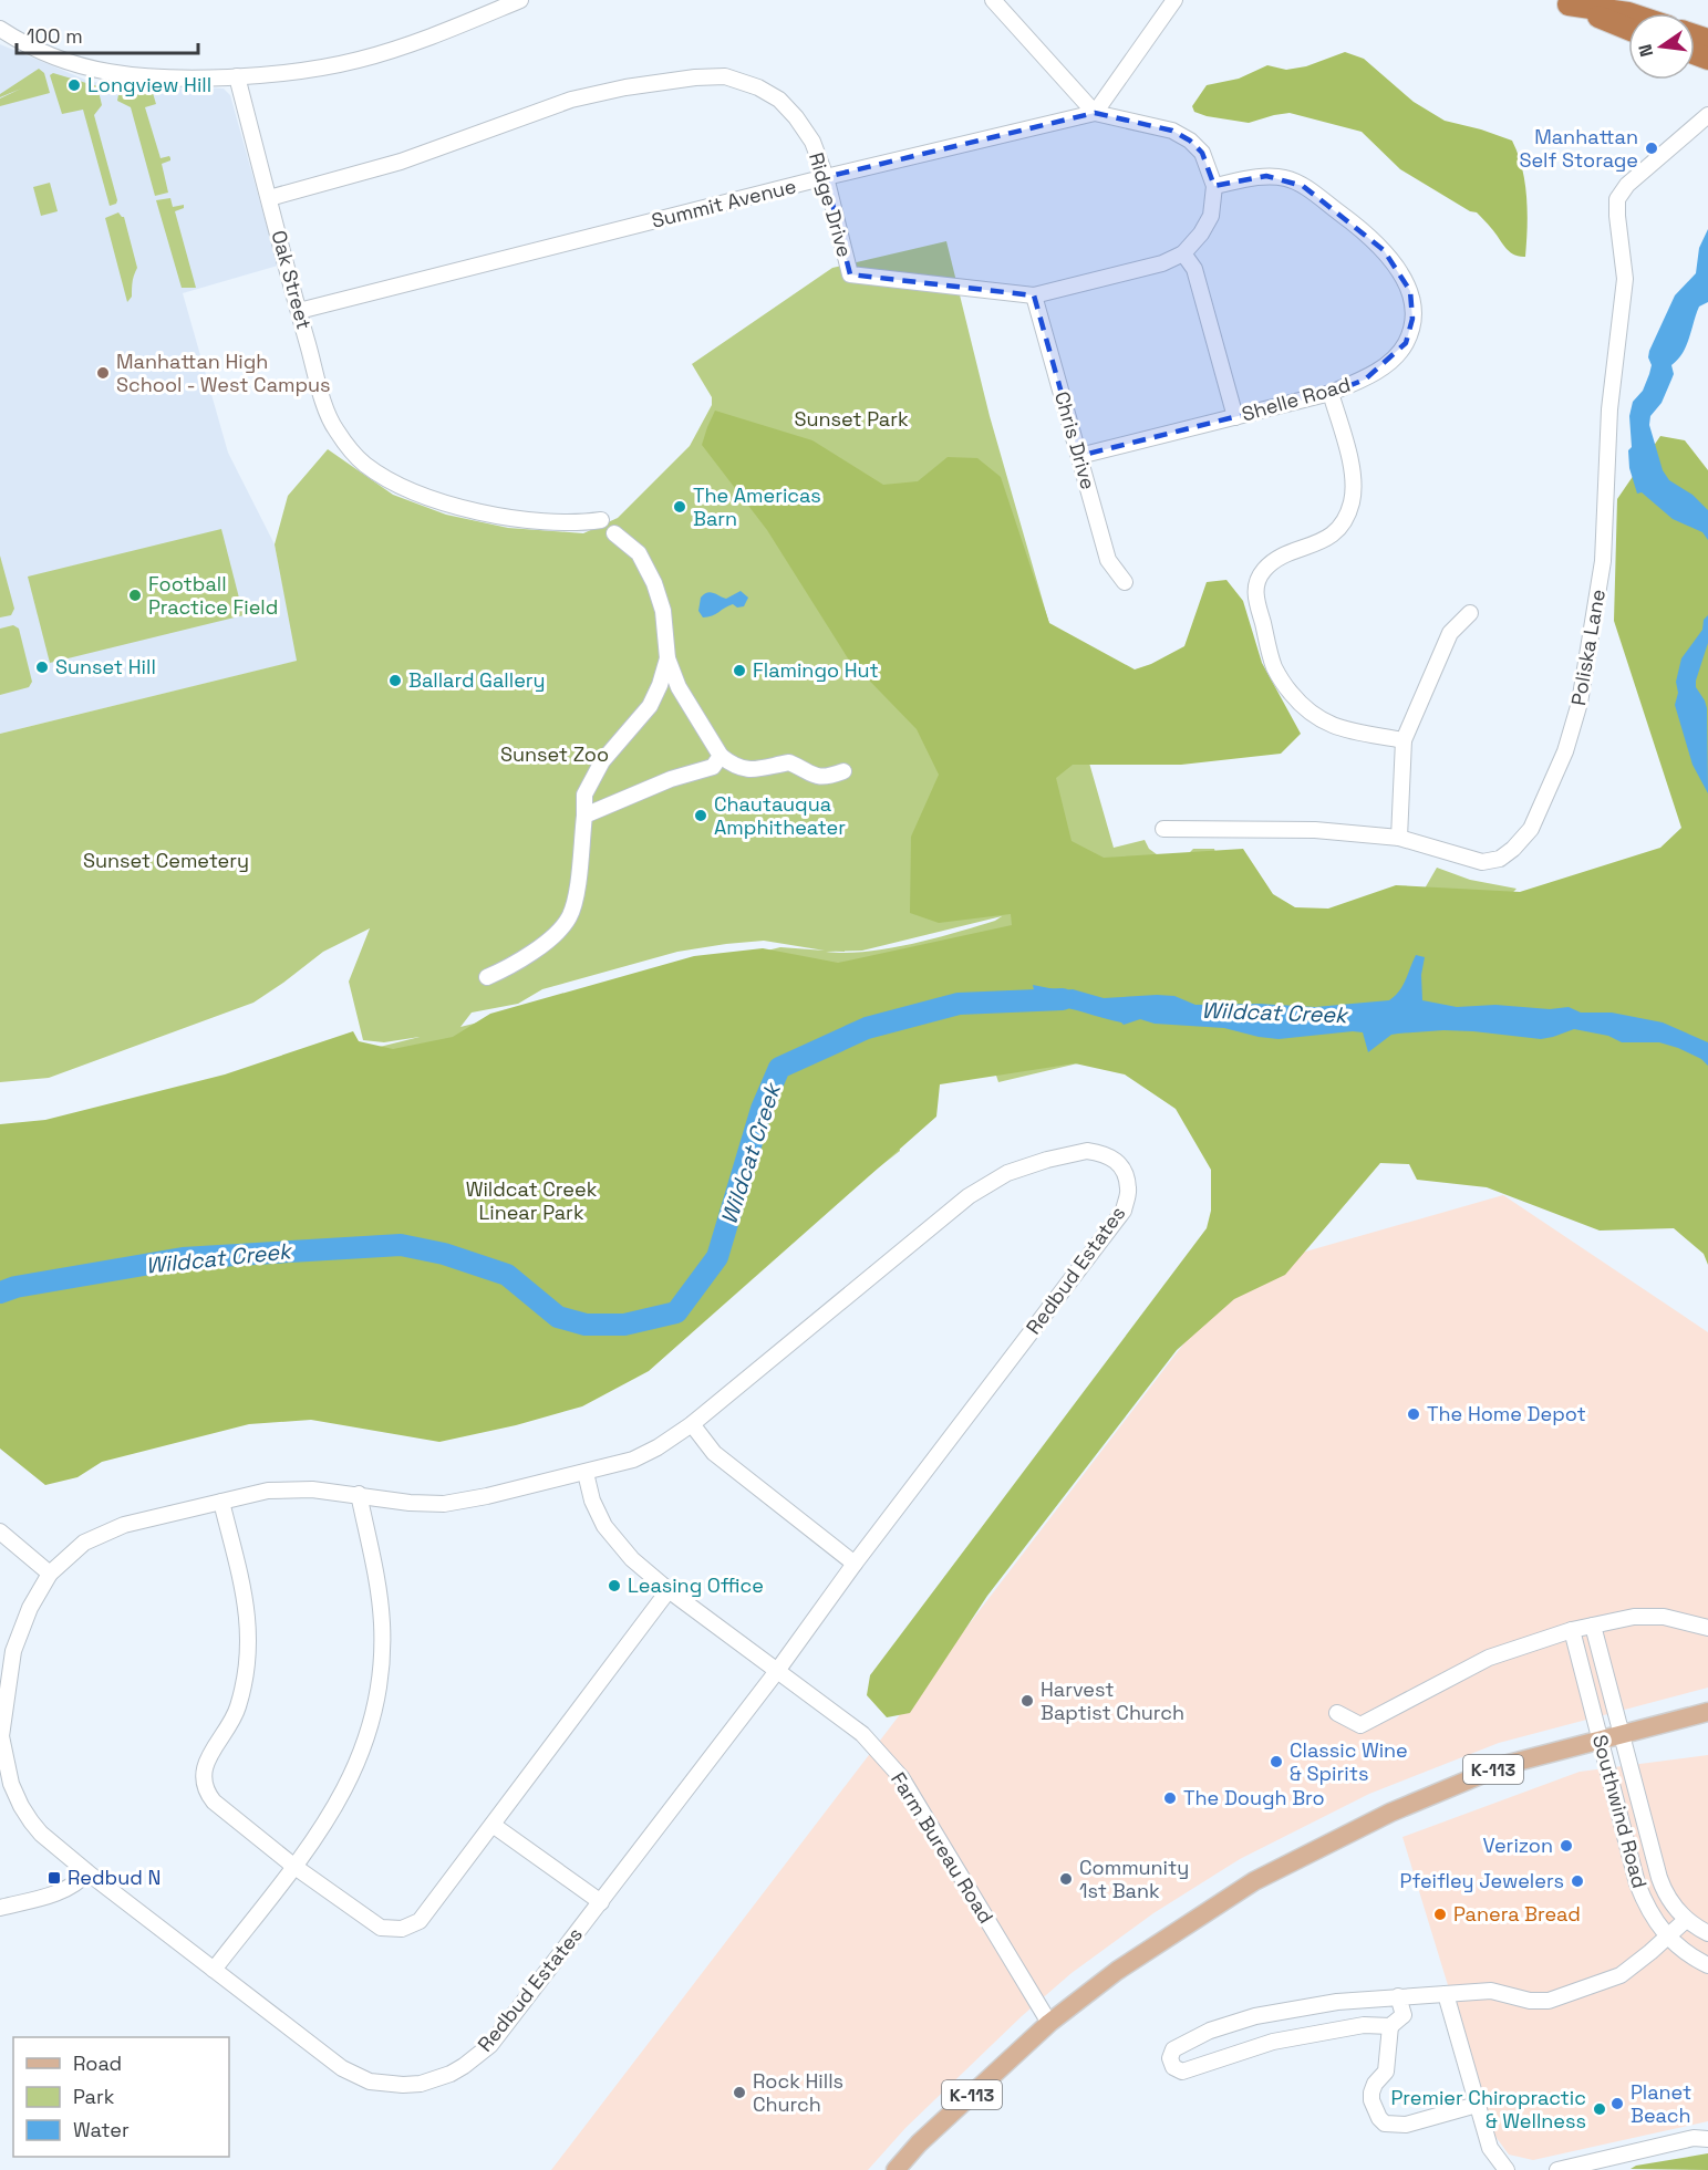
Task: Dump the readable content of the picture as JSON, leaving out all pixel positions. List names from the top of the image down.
{
  "streets": {
    "main road": ["K-113"],
    "street": [
      "Summit Avenue",
      "Ridge Drive",
      "Oak Street",
      "Shelle Road",
      "Chris Drive",
      "Poliska Lane",
      "Redbud Estates",
      "Southwind Road",
      "Farm Bureau Road"
    ]
  },
  "crossings": [
    ["Summit Avenue", "Ridge Drive"],
    ["Summit Avenue", "Oak Street"],
    ["Ridge Drive", "Oak Street"],
    ["Ridge Drive", "Shelle Road"],
    ["Ridge Drive", "Chris Drive"],
    ["Shelle Road", "Chris Drive"],
    ["Redbud Estates", "Farm Bureau Road"],
    ["K-113", "Southwind Road"],
    ["K-113", "Farm Bureau Road"]
  ],
  "water": ["Wildcat Creek"],
  "parks": [
    "Sunset Park",
    "Sunset Zoo",
    "Sunset Cemetery",
    "Wildcat Creek Linear Park"
  ],
  "places": {
    "other": [
      "Longview Hill",
      "Manhattan Self Storage",
      "Manhattan High School - West Campus",
      "The Americas Barn",
      "Football Practice Field",
      "Sunset Hill",
      "Flamingo Hut",
      "Ballard Gallery",
      "Chautauqua Amphitheater",
      "The Home Depot",
      "Leasing Office",
      "Harvest Baptist Church",
      "Classic Wine & Spirits",
      "The Dough Bro",
      "Verizon",
      "Community 1st Bank",
      "Pfeifley Jewelers",
      "Panera Bread",
      "Rock Hills Church",
      "Planet Beach",
      "Premier Chiropractic & Wellness"
    ],
    "transit": ["Redbud N"]
  },
  "legend": ["Road", "Park", "Water"],
  "scale_bar": "100 m",
  "north": "left"
}
